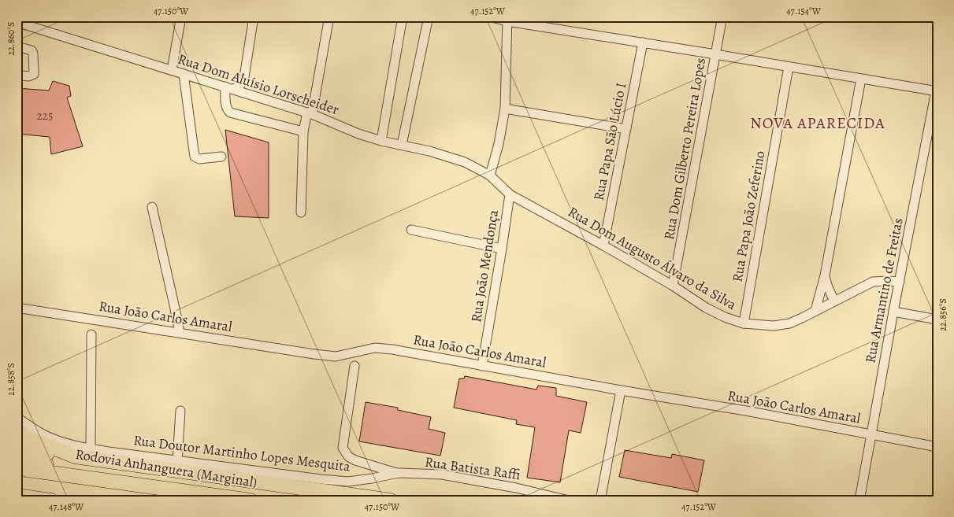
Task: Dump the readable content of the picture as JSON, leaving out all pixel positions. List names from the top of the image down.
{
  "streets": {
    "highway": ["Rodovia Anhanguera (Marginal)"],
    "street": [
      "Rua Dom Aluísio Lorscheider",
      "Rua Papa São Lúcio I",
      "Rua Dom Gilberto Pereira Lopes",
      "Rua Papa João Zeferino",
      "Rua Dom Augusto Álvaro da Silva",
      "Rua João Mendonça",
      "Rua Armantino de Freitas",
      "Rua João Carlos Amaral",
      "Rua Doutor Martinho Lopes Mesquita",
      "Rua Batista Raffi"
    ]
  },
  "crossings": [
    ["Rua Dom Aluísio Lorscheider", "Rua Dom Augusto Álvaro da Silva"],
    ["Rua Papa São Lúcio I", "Rua Dom Augusto Álvaro da Silva"],
    ["Rua Dom Gilberto Pereira Lopes", "Rua Dom Augusto Álvaro da Silva"],
    ["Rua Papa João Zeferino", "Rua Dom Augusto Álvaro da Silva"],
    ["Rua Dom Augusto Álvaro da Silva", "Rua João Mendonça"],
    ["Rua Dom Augusto Álvaro da Silva", "Rua Armantino de Freitas"],
    ["Rua João Mendonça", "Rua João Carlos Amaral"],
    ["Rua Armantino de Freitas", "Rua João Carlos Amaral"],
    ["Rua Doutor Martinho Lopes Mesquita", "Rua Batista Raffi"]
  ],
  "districts": ["NOVA APARECIDA"],
  "house_numbers": ["225"],
  "coordinates": [
    "47.150°W",
    "47.152°W",
    "47.154°W",
    "22.860°S",
    "22.856°S",
    "22.858°S",
    "47.148°W"
  ]
}
